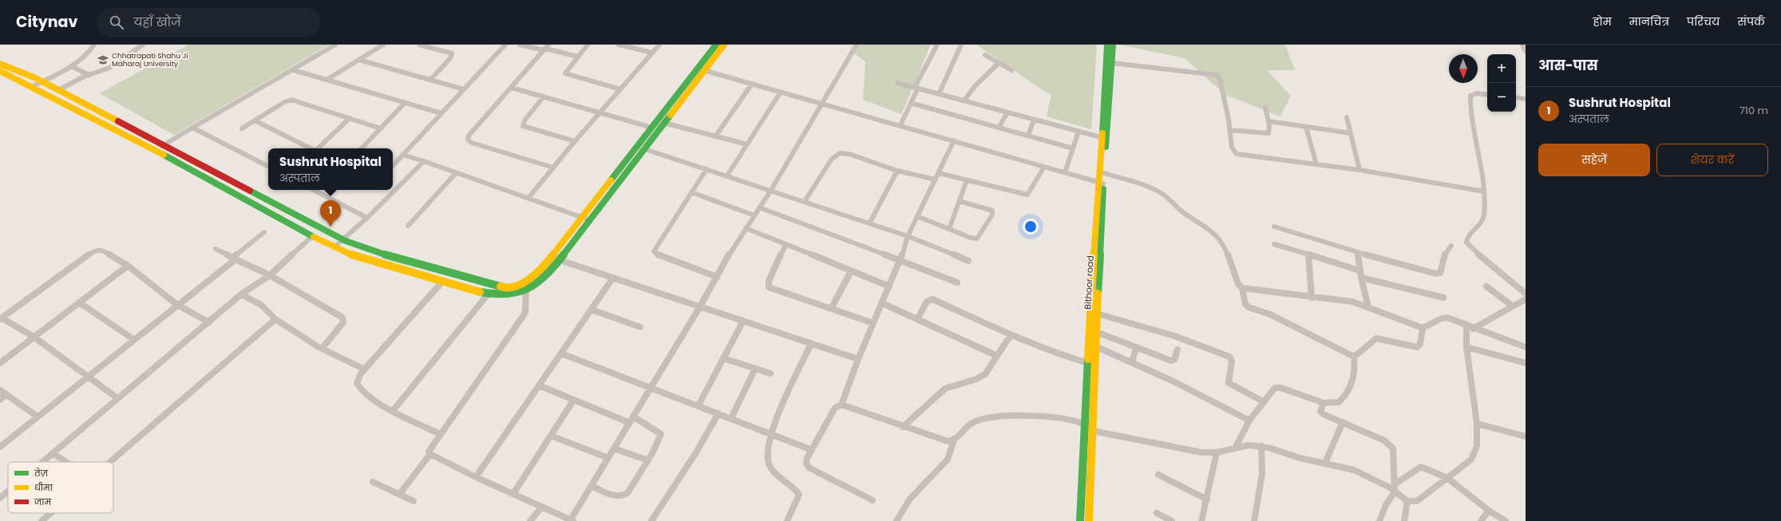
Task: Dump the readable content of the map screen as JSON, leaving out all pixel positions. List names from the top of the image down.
{
  "streets": {
    "street": ["Bithoor road"]
  },
  "places": {
    "school or university": ["Chhatrapati Shahu Ji Maharaj University"]
  },
  "legend": ["तेज़", "धीमा", "जाम"],
  "north": "bottom",
  "page": {
    "header": "Citynav",
    "search": "यहाँ खोजें",
    "nav": [
      "होम",
      "मानचित्र",
      "परिचय",
      "संपर्क"
    ],
    "heading": "आस-पास",
    "map_buttons": ["+", "−"],
    "list": [
      {
        "mark": "1",
        "name": "Sushrut Hospital",
        "note": "अस्पताल",
        "value": "710 m"
      }
    ],
    "buttons": ["सहेजें", "शेयर करें"],
    "popup": ["Sushrut Hospital", "अस्पताल"],
    "pins": "1"
  }
}
